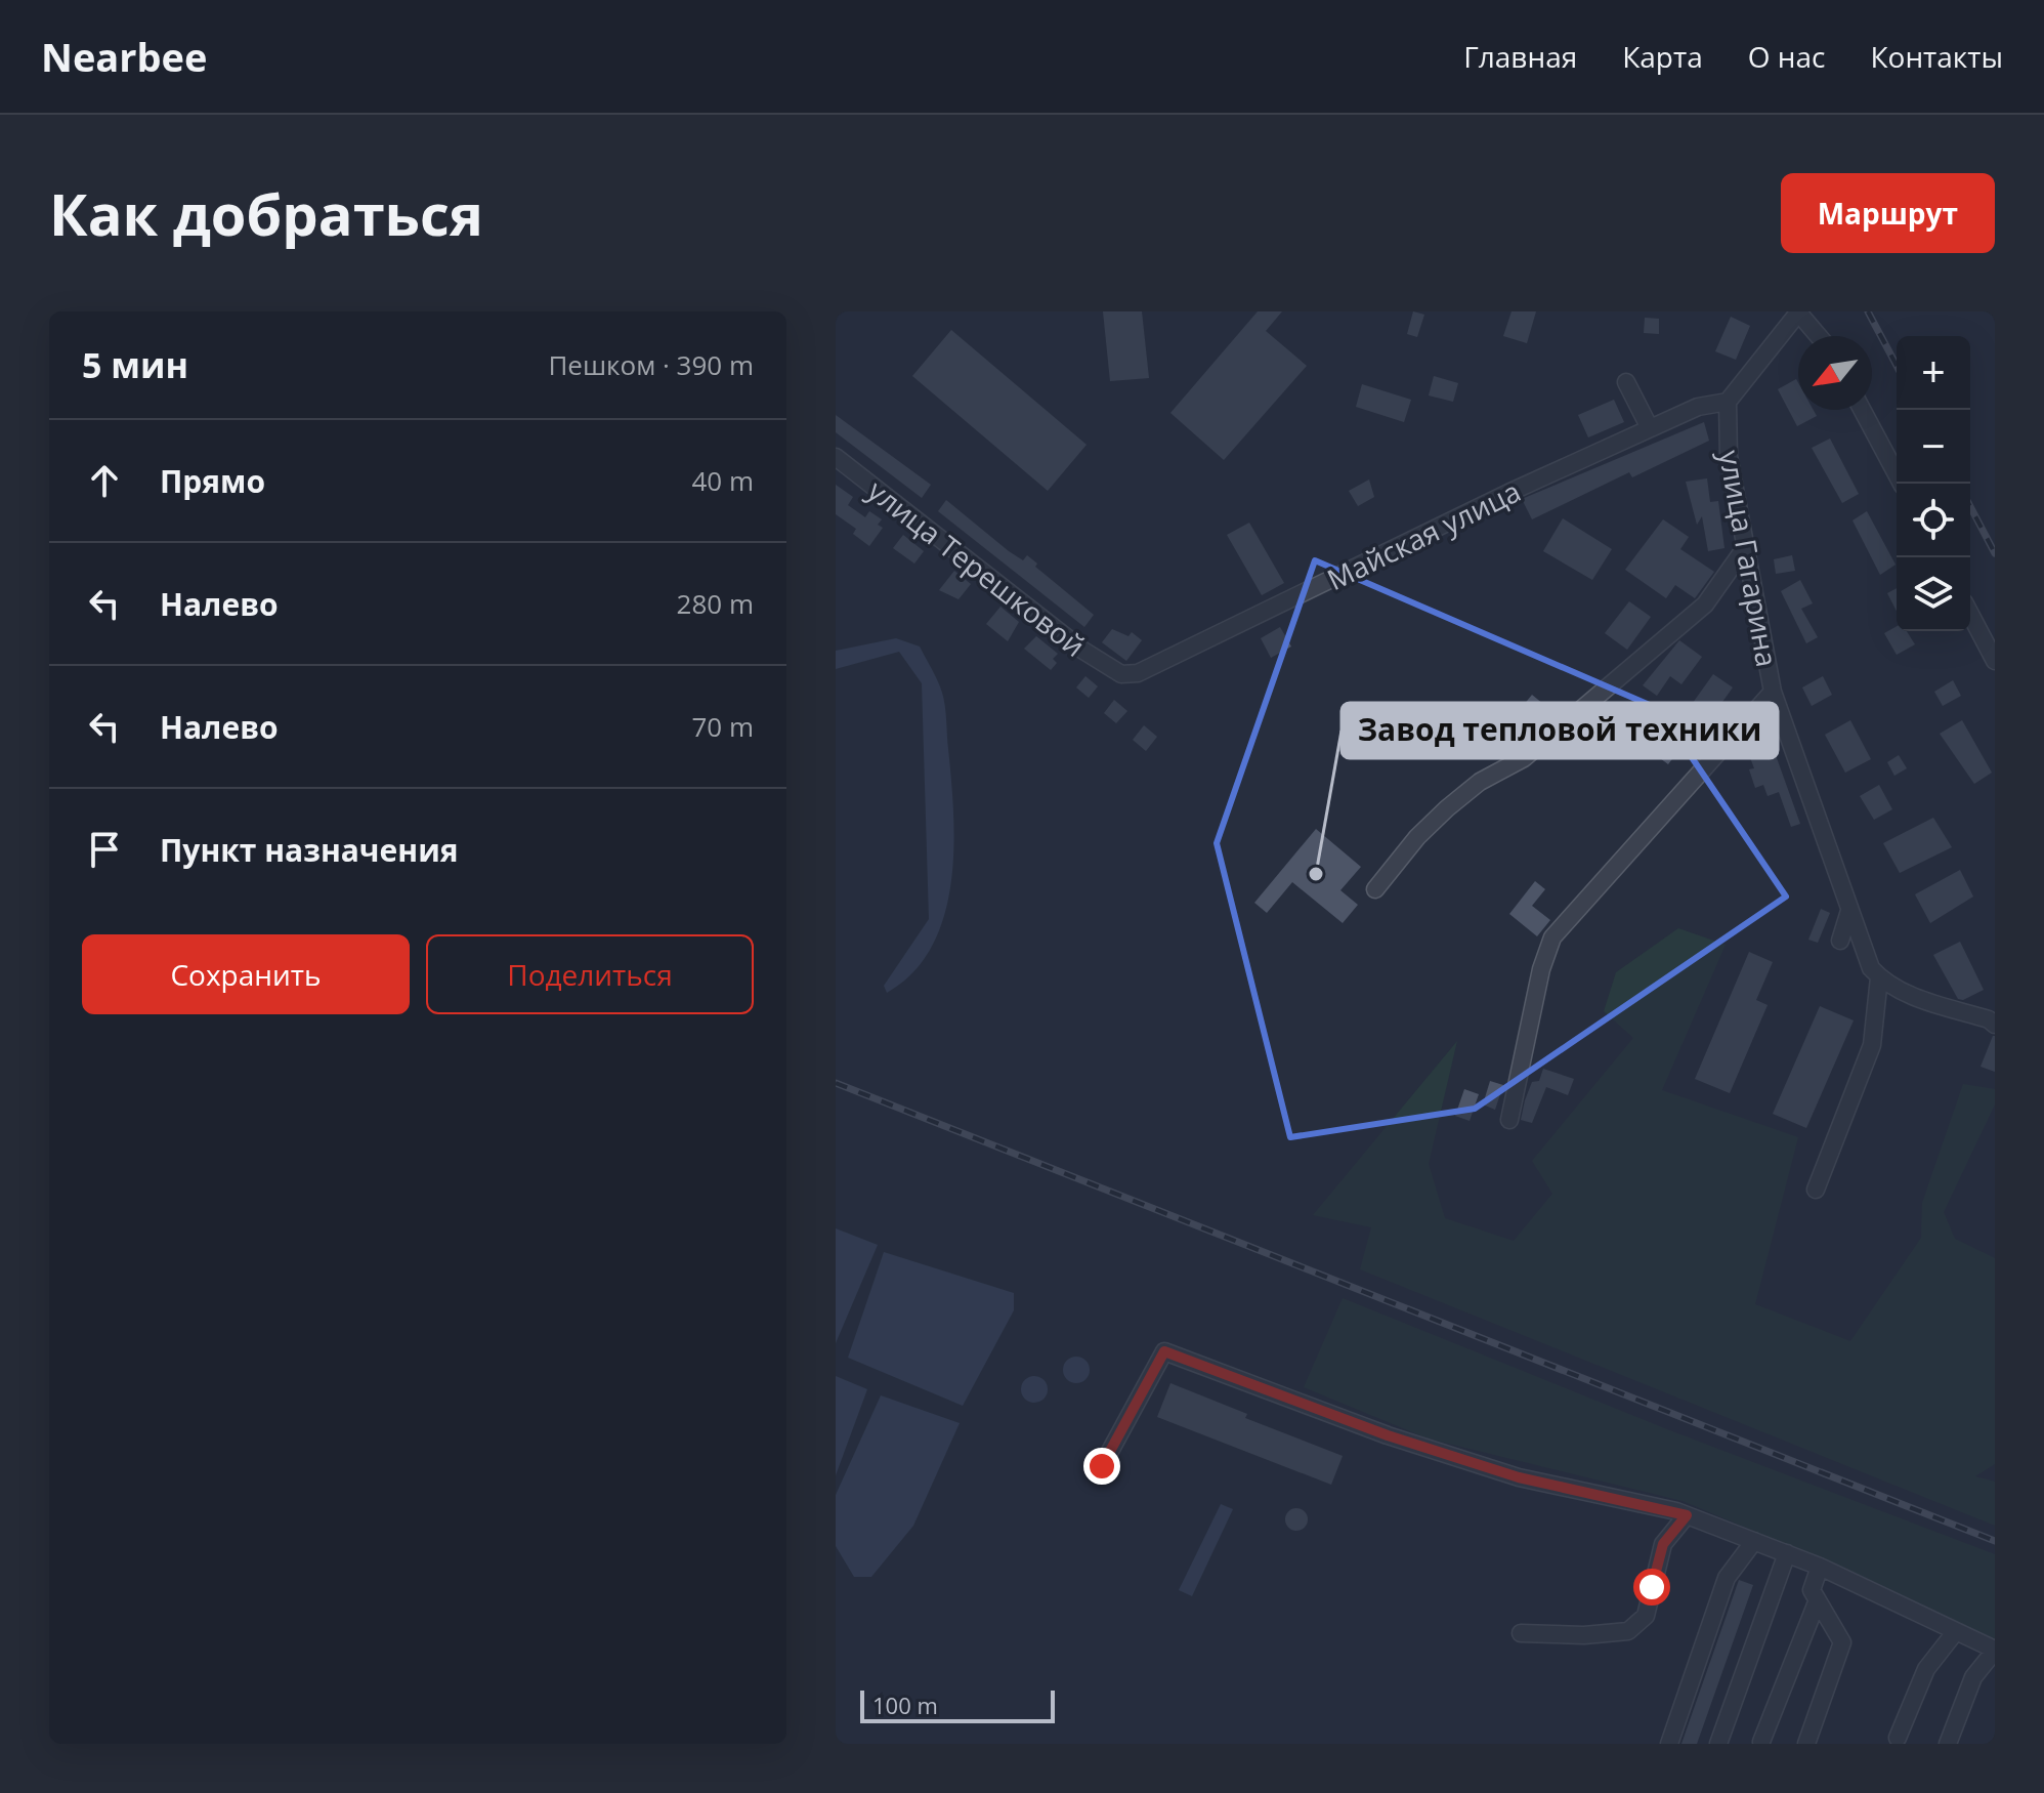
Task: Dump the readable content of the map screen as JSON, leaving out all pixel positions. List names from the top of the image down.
{
  "streets": {
    "street": ["Майская улица", "улица Гагарина", "улица Терешковой"]
  },
  "crossings": [
    ["Майская улица", "улица Гагарина"],
    ["Майская улица", "улица Терешковой"]
  ],
  "places": ["Завод тепловой техники"],
  "scale_bar": "100 m",
  "north": "bottom left",
  "page": {
    "header": "Nearbee",
    "nav": [
      "Главная",
      "Карта",
      "О нас",
      "Контакты"
    ],
    "buttons": [
      "Маршрут",
      ["Сохранить", "Поделиться"]
    ],
    "title": "Как добраться",
    "heading": ["5 мин", "Пешком · 390 m"],
    "map_buttons": ["+", "−"],
    "list": [
      ["Прямо", "40 m"],
      ["Налево", "280 m"],
      ["Налево", "70 m"],
      "Пункт назначения"
    ],
    "scale": "100 m"
  }
}
